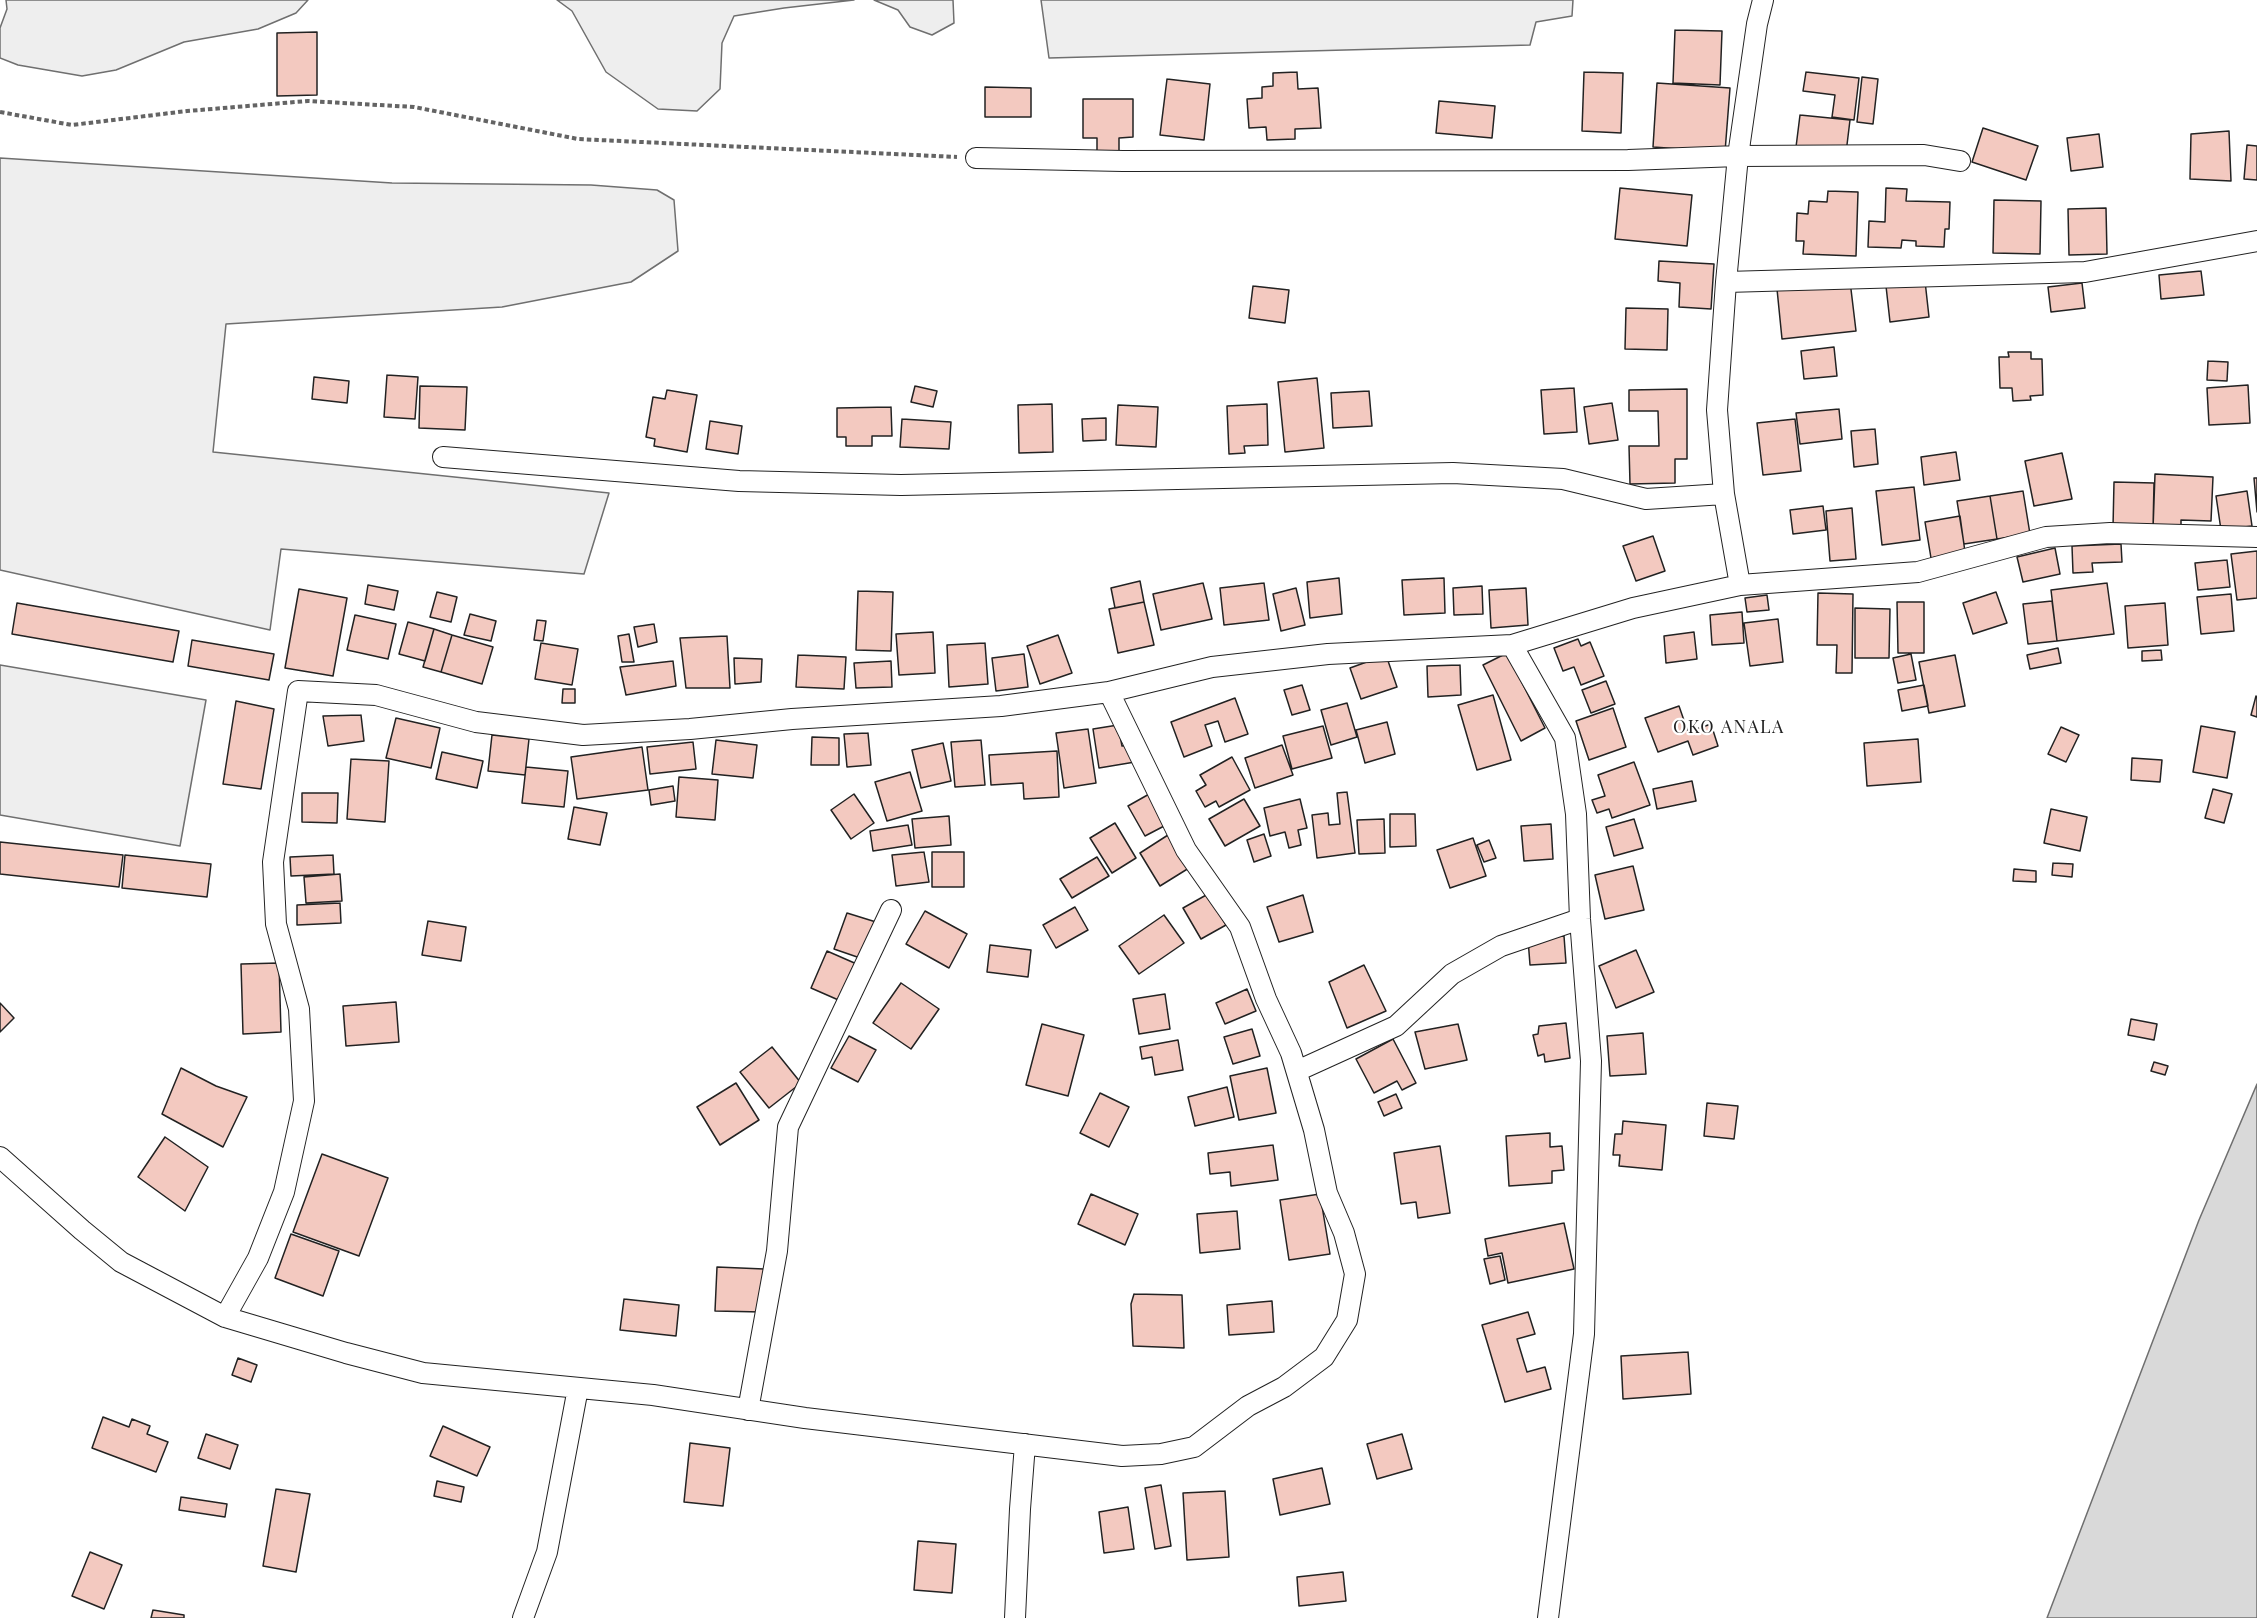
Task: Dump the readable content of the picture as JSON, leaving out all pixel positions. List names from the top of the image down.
{
  "districts": ["OKO ANALA"]
}
